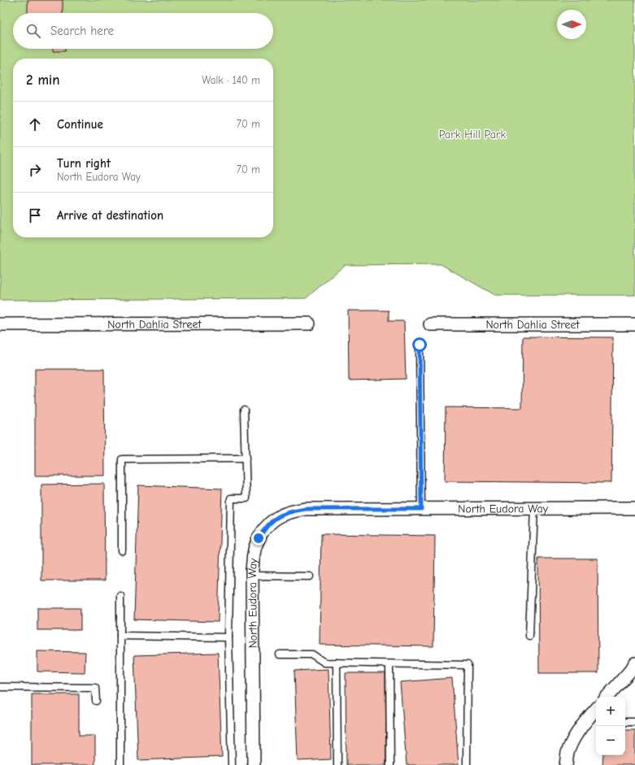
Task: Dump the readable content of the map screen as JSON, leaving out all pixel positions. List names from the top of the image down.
{
  "streets": {
    "street": ["North Dahlia Street", "North Eudora Way"]
  },
  "parks": ["Park Hill Park"],
  "north": "right",
  "page": {
    "search": "Search here",
    "heading": ["2 min", "Walk · 140 m"],
    "list": [
      ["Continue", "70 m"],
      ["Turn right", "North Eudora Way", "70 m"],
      "Arrive at destination"
    ],
    "map_buttons": ["+", "−"]
  }
}
